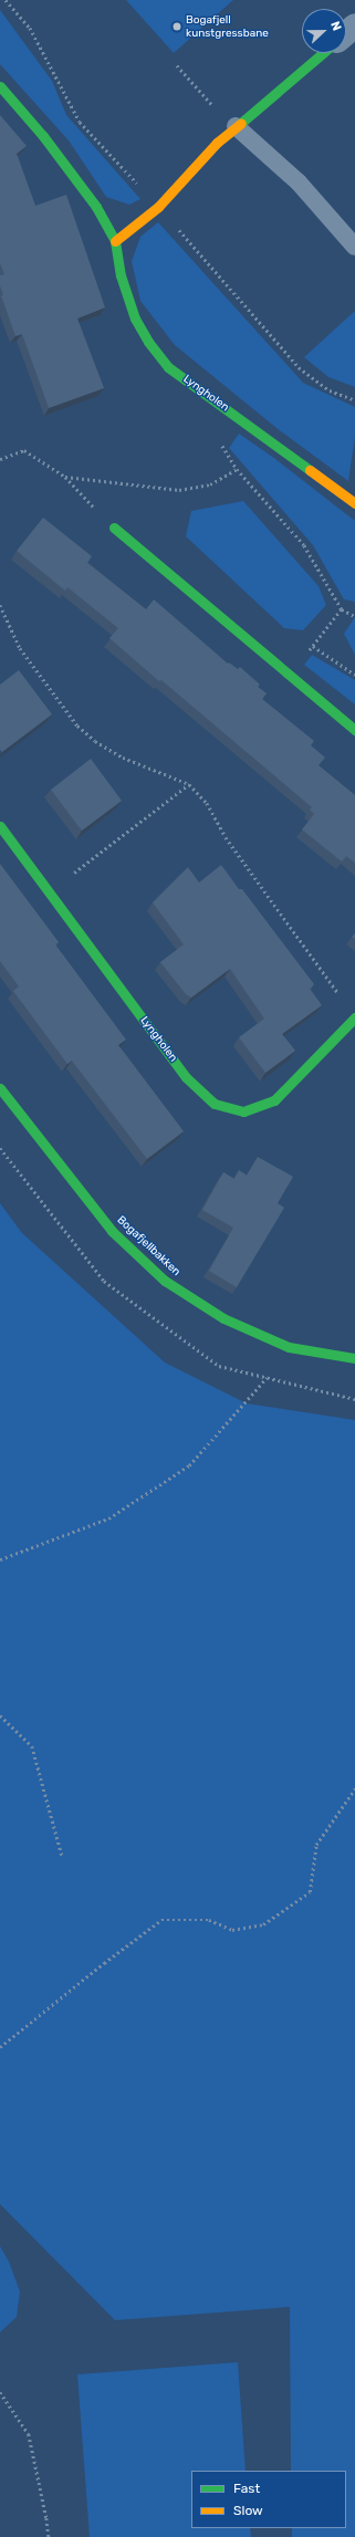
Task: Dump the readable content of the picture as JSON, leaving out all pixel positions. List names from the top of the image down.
{
  "streets": {
    "street": ["Lyngholen", "Bogafjellbakken"]
  },
  "places": ["Bogafjell kunstgressbane"],
  "legend": ["Fast", "Slow"],
  "north": "right"
}
